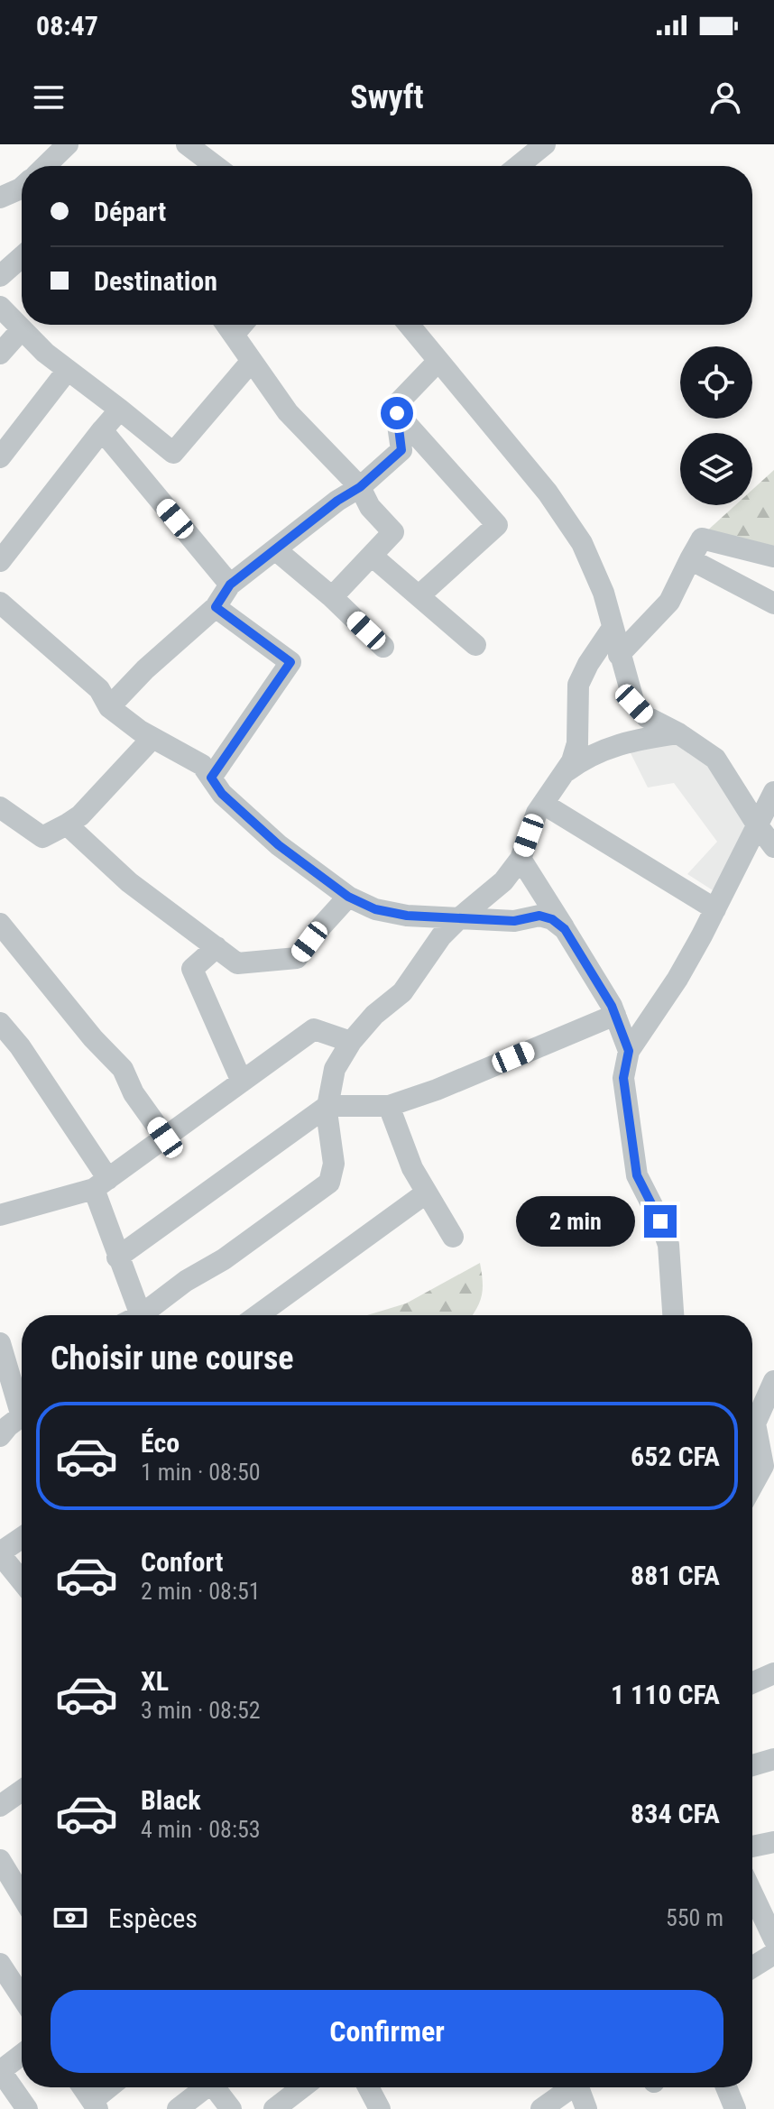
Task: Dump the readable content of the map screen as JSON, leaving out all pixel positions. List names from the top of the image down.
{
  "page": {
    "status": "08:47",
    "header": "Swyft",
    "banner": ["Départ", "Destination"],
    "bubble": "2 min",
    "heading": "Choisir une course",
    "list": [
      {
        "name": "Éco",
        "note": "1 min · 08:50",
        "value": "652 CFA"
      },
      {
        "name": "Confort",
        "note": "2 min · 08:51",
        "value": "881 CFA"
      },
      {
        "name": "XL",
        "note": "3 min · 08:52",
        "value": "1 110 CFA"
      },
      {
        "name": "Black",
        "note": "4 min · 08:53",
        "value": "834 CFA"
      }
    ],
    "pay": ["Espèces", "550 m"],
    "buttons": "Confirmer"
  }
}
